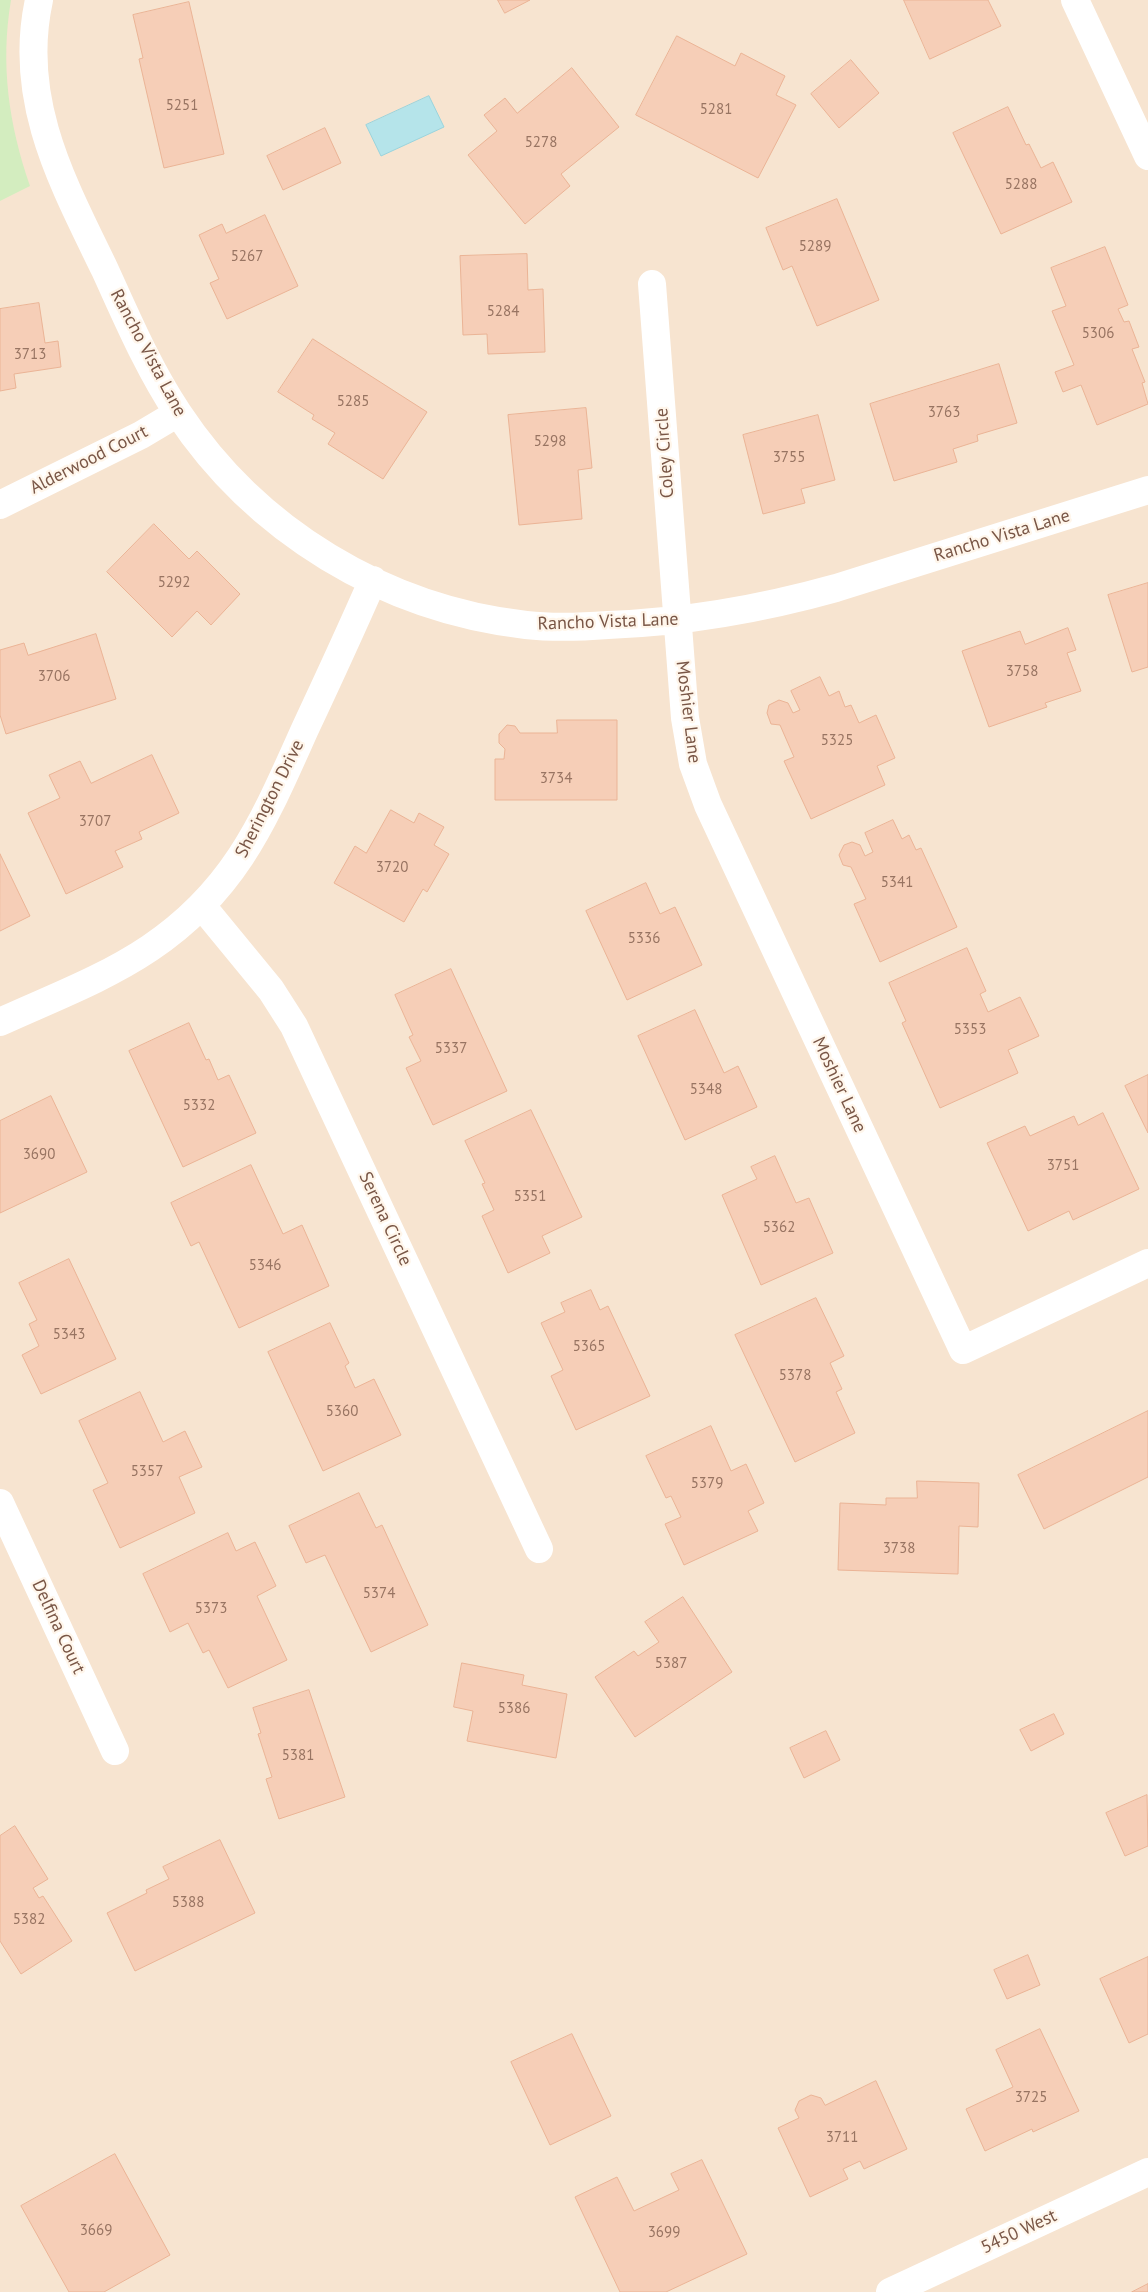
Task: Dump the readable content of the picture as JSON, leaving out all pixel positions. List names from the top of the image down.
{
  "streets": {
    "street": [
      "Rancho Vista Lane",
      "Coley Circle",
      "Alderwood Court",
      "Moshier Lane",
      "Sherington Drive",
      "Serena Circle",
      "Delfina Court",
      "5450 West"
    ]
  },
  "crossings": [
    ["Rancho Vista Lane", "Coley Circle"],
    ["Rancho Vista Lane", "Alderwood Court"],
    ["Rancho Vista Lane", "Moshier Lane"],
    ["Rancho Vista Lane", "Sherington Drive"],
    ["Coley Circle", "Moshier Lane"],
    ["Sherington Drive", "Serena Circle"]
  ],
  "house_numbers": [
    "5251",
    "5281",
    "5278",
    "5288",
    "5289",
    "5267",
    "5284",
    "5306",
    "3713",
    "5285",
    "3763",
    "5298",
    "3755",
    "5292",
    "3758",
    "3706",
    "5325",
    "3734",
    "3707",
    "3720",
    "5341",
    "5336",
    "5353",
    "5337",
    "5348",
    "5332",
    "3690",
    "3751",
    "5351",
    "5362",
    "5346",
    "5343",
    "5365",
    "5378",
    "5360",
    "5357",
    "5379",
    "3738",
    "5374",
    "5373",
    "5387",
    "5386",
    "5381",
    "5388",
    "5382",
    "3725",
    "3711",
    "3669",
    "3699"
  ]
}
